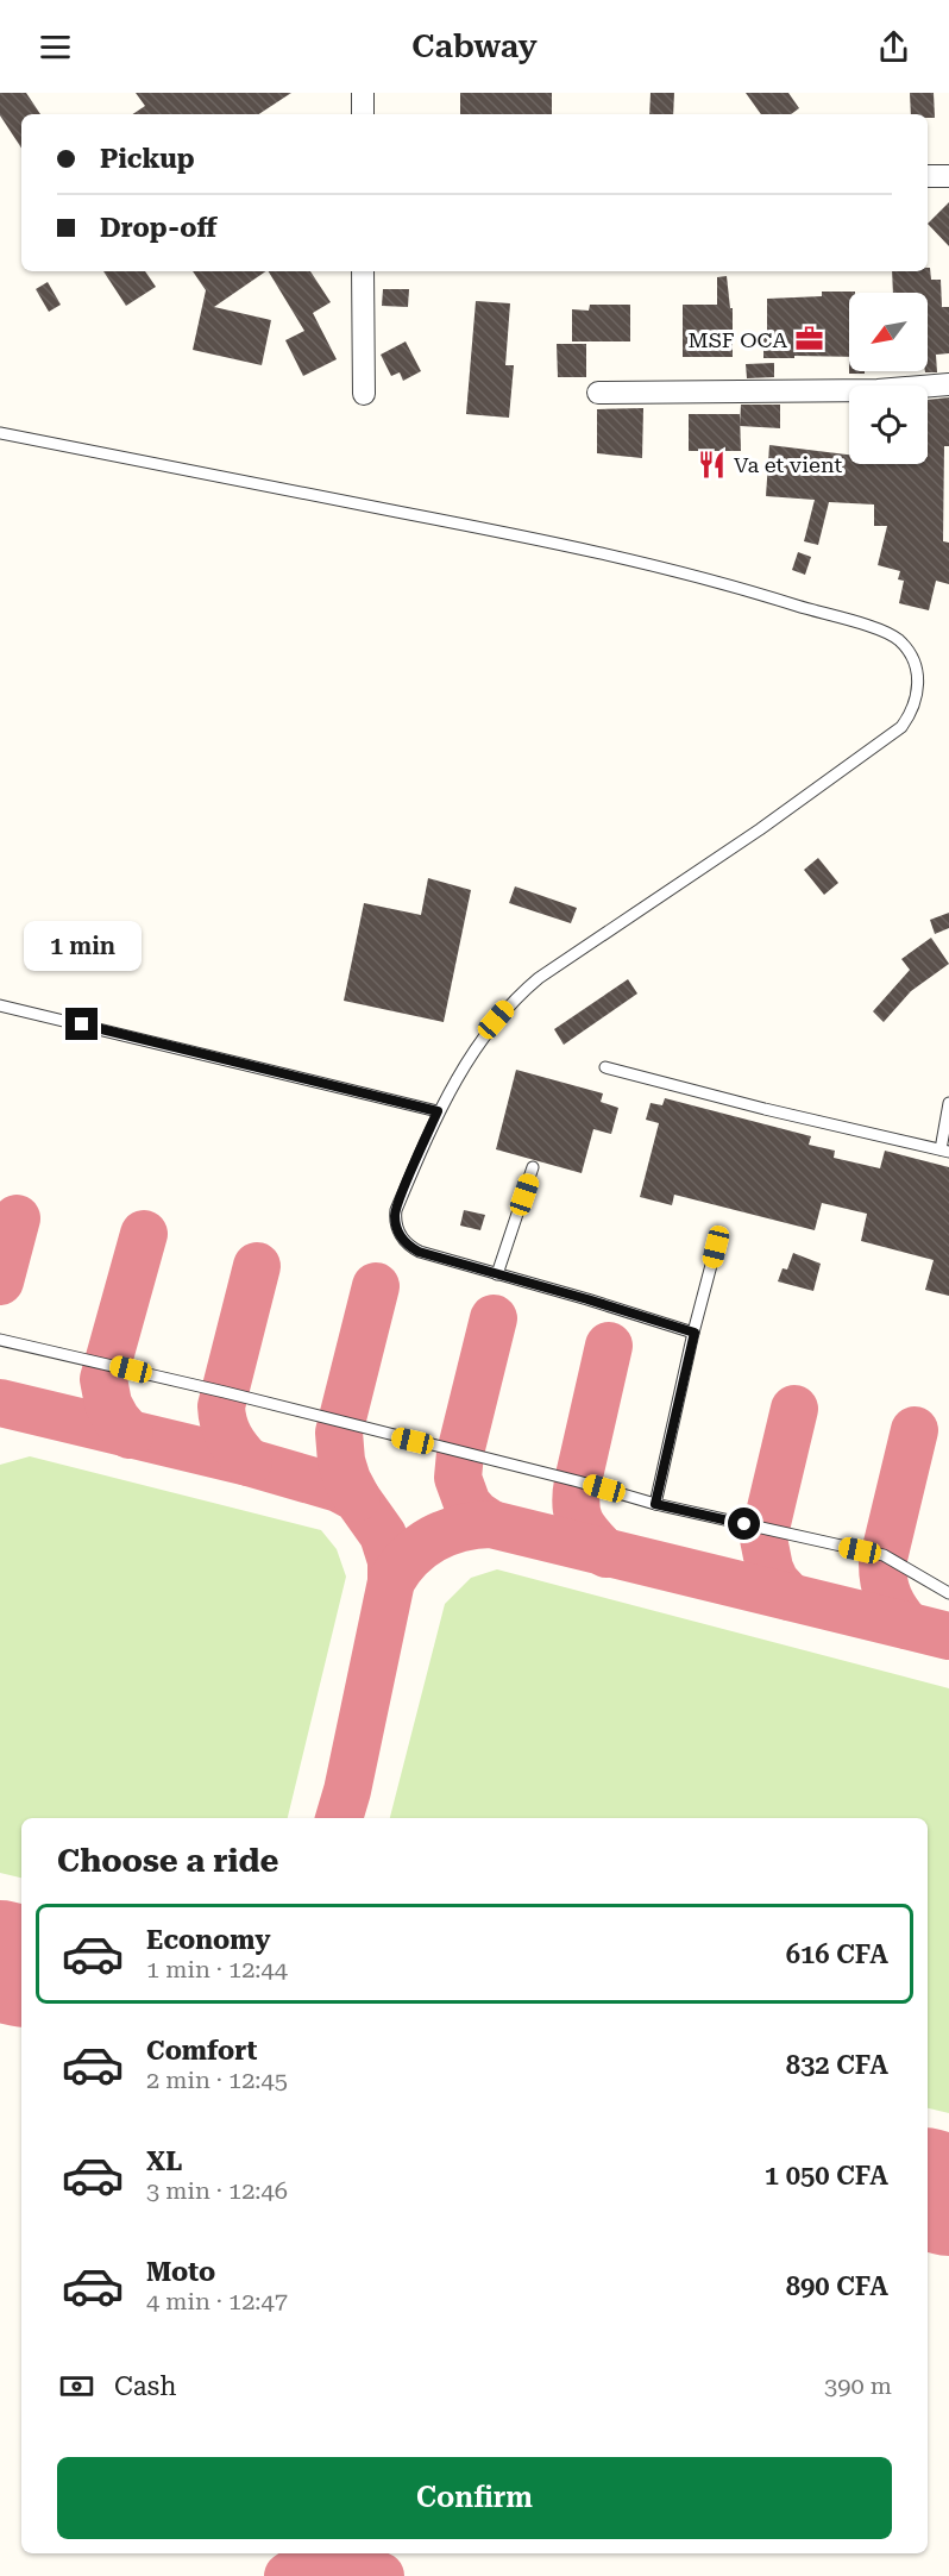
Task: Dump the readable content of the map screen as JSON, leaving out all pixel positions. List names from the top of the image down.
{
  "places": {
    "office": ["MSF OCA"],
    "restaurant": ["Va et vient"]
  },
  "north": "bottom left",
  "page": {
    "header": "Cabway",
    "banner": ["Pickup", "Drop-off"],
    "bubble": "1 min",
    "heading": "Choose a ride",
    "list": [
      {
        "name": "Economy",
        "note": "1 min · 12:44",
        "value": "616 CFA"
      },
      {
        "name": "Comfort",
        "note": "2 min · 12:45",
        "value": "832 CFA"
      },
      {
        "name": "XL",
        "note": "3 min · 12:46",
        "value": "1 050 CFA"
      },
      {
        "name": "Moto",
        "note": "4 min · 12:47",
        "value": "890 CFA"
      }
    ],
    "pay": ["Cash", "390 m"],
    "buttons": "Confirm"
  }
}
